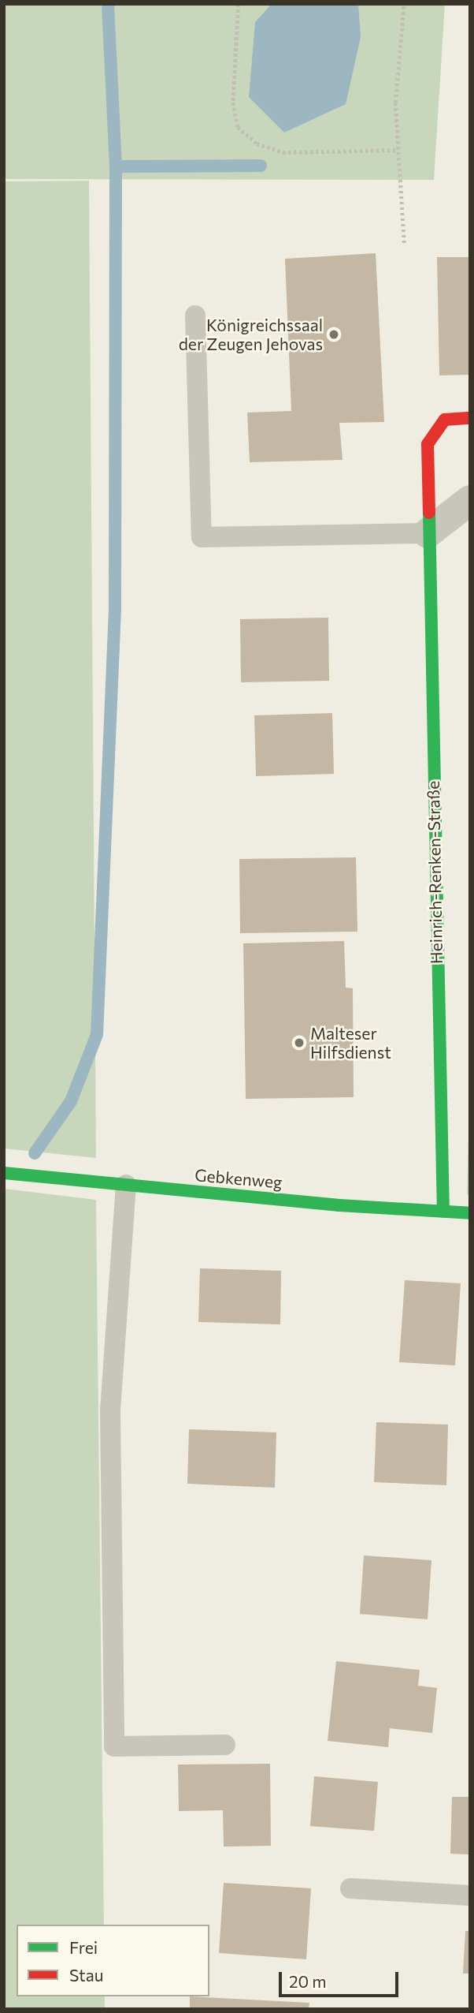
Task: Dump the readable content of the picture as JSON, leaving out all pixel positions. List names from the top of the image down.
{
  "streets": {
    "street": ["Heinrich-Renken-Straße", "Gebkenweg"]
  },
  "crossings": [
    ["Heinrich-Renken-Straße", "Gebkenweg"]
  ],
  "places": ["Königreichssaal der Zeugen Jehovas", "Malteser Hilfsdienst"],
  "legend": ["Frei", "Stau"],
  "scale_bar": "20 m"
}
